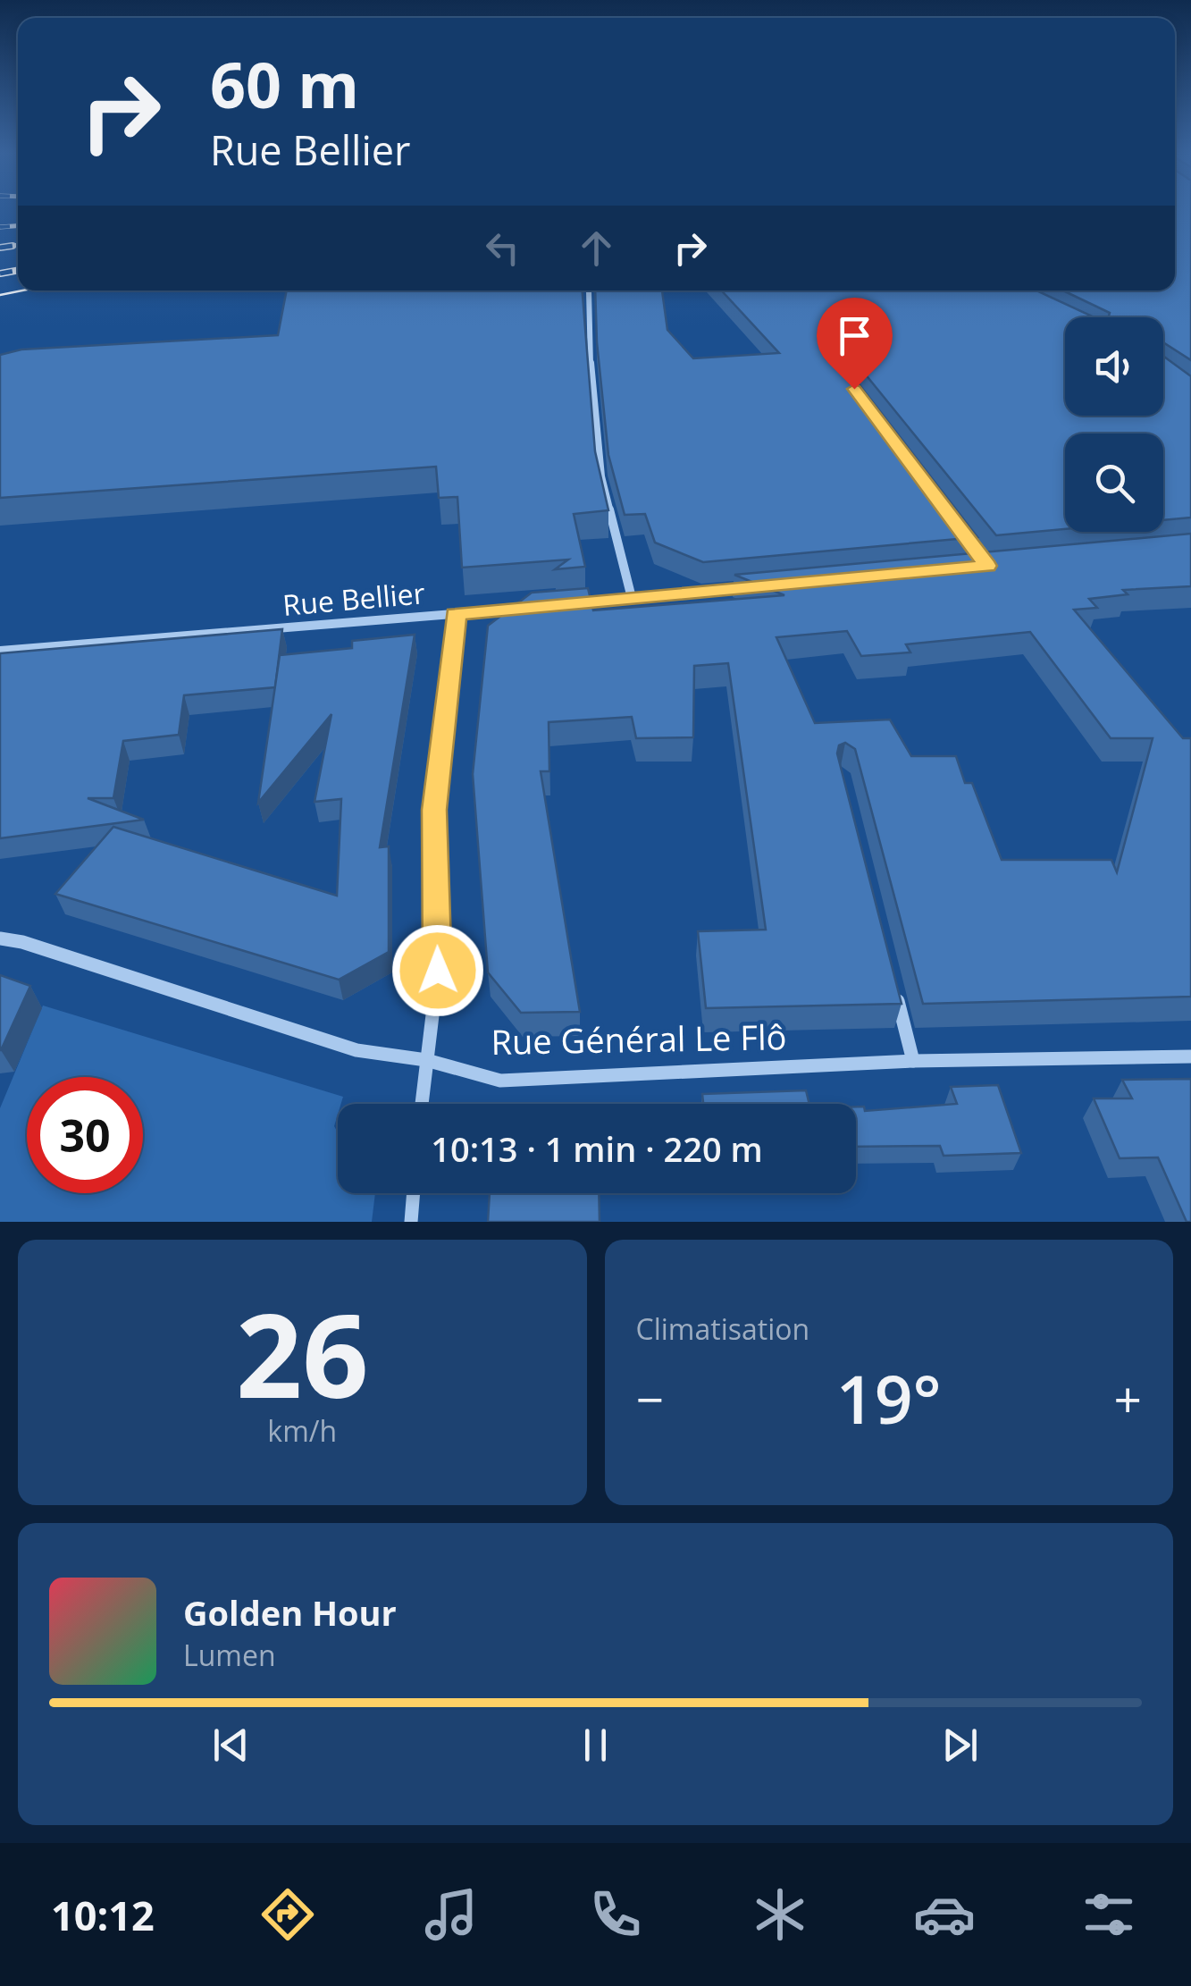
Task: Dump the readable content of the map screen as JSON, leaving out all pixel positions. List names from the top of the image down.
{
  "streets": {
    "street": ["Rue Bellier", "Rue Général Le Flô"]
  },
  "page": {
    "turn": ["60 m", "Rue Bellier"],
    "limit": "30",
    "trip": "10:13 · 1 min · 220 m",
    "tile": [
      ["26", "km/h"],
      "Climatisation"
    ],
    "heat": ["−", "19°", "+"],
    "song": ["Golden Hour", "Lumen"],
    "tabs": "10:12"
  }
}
